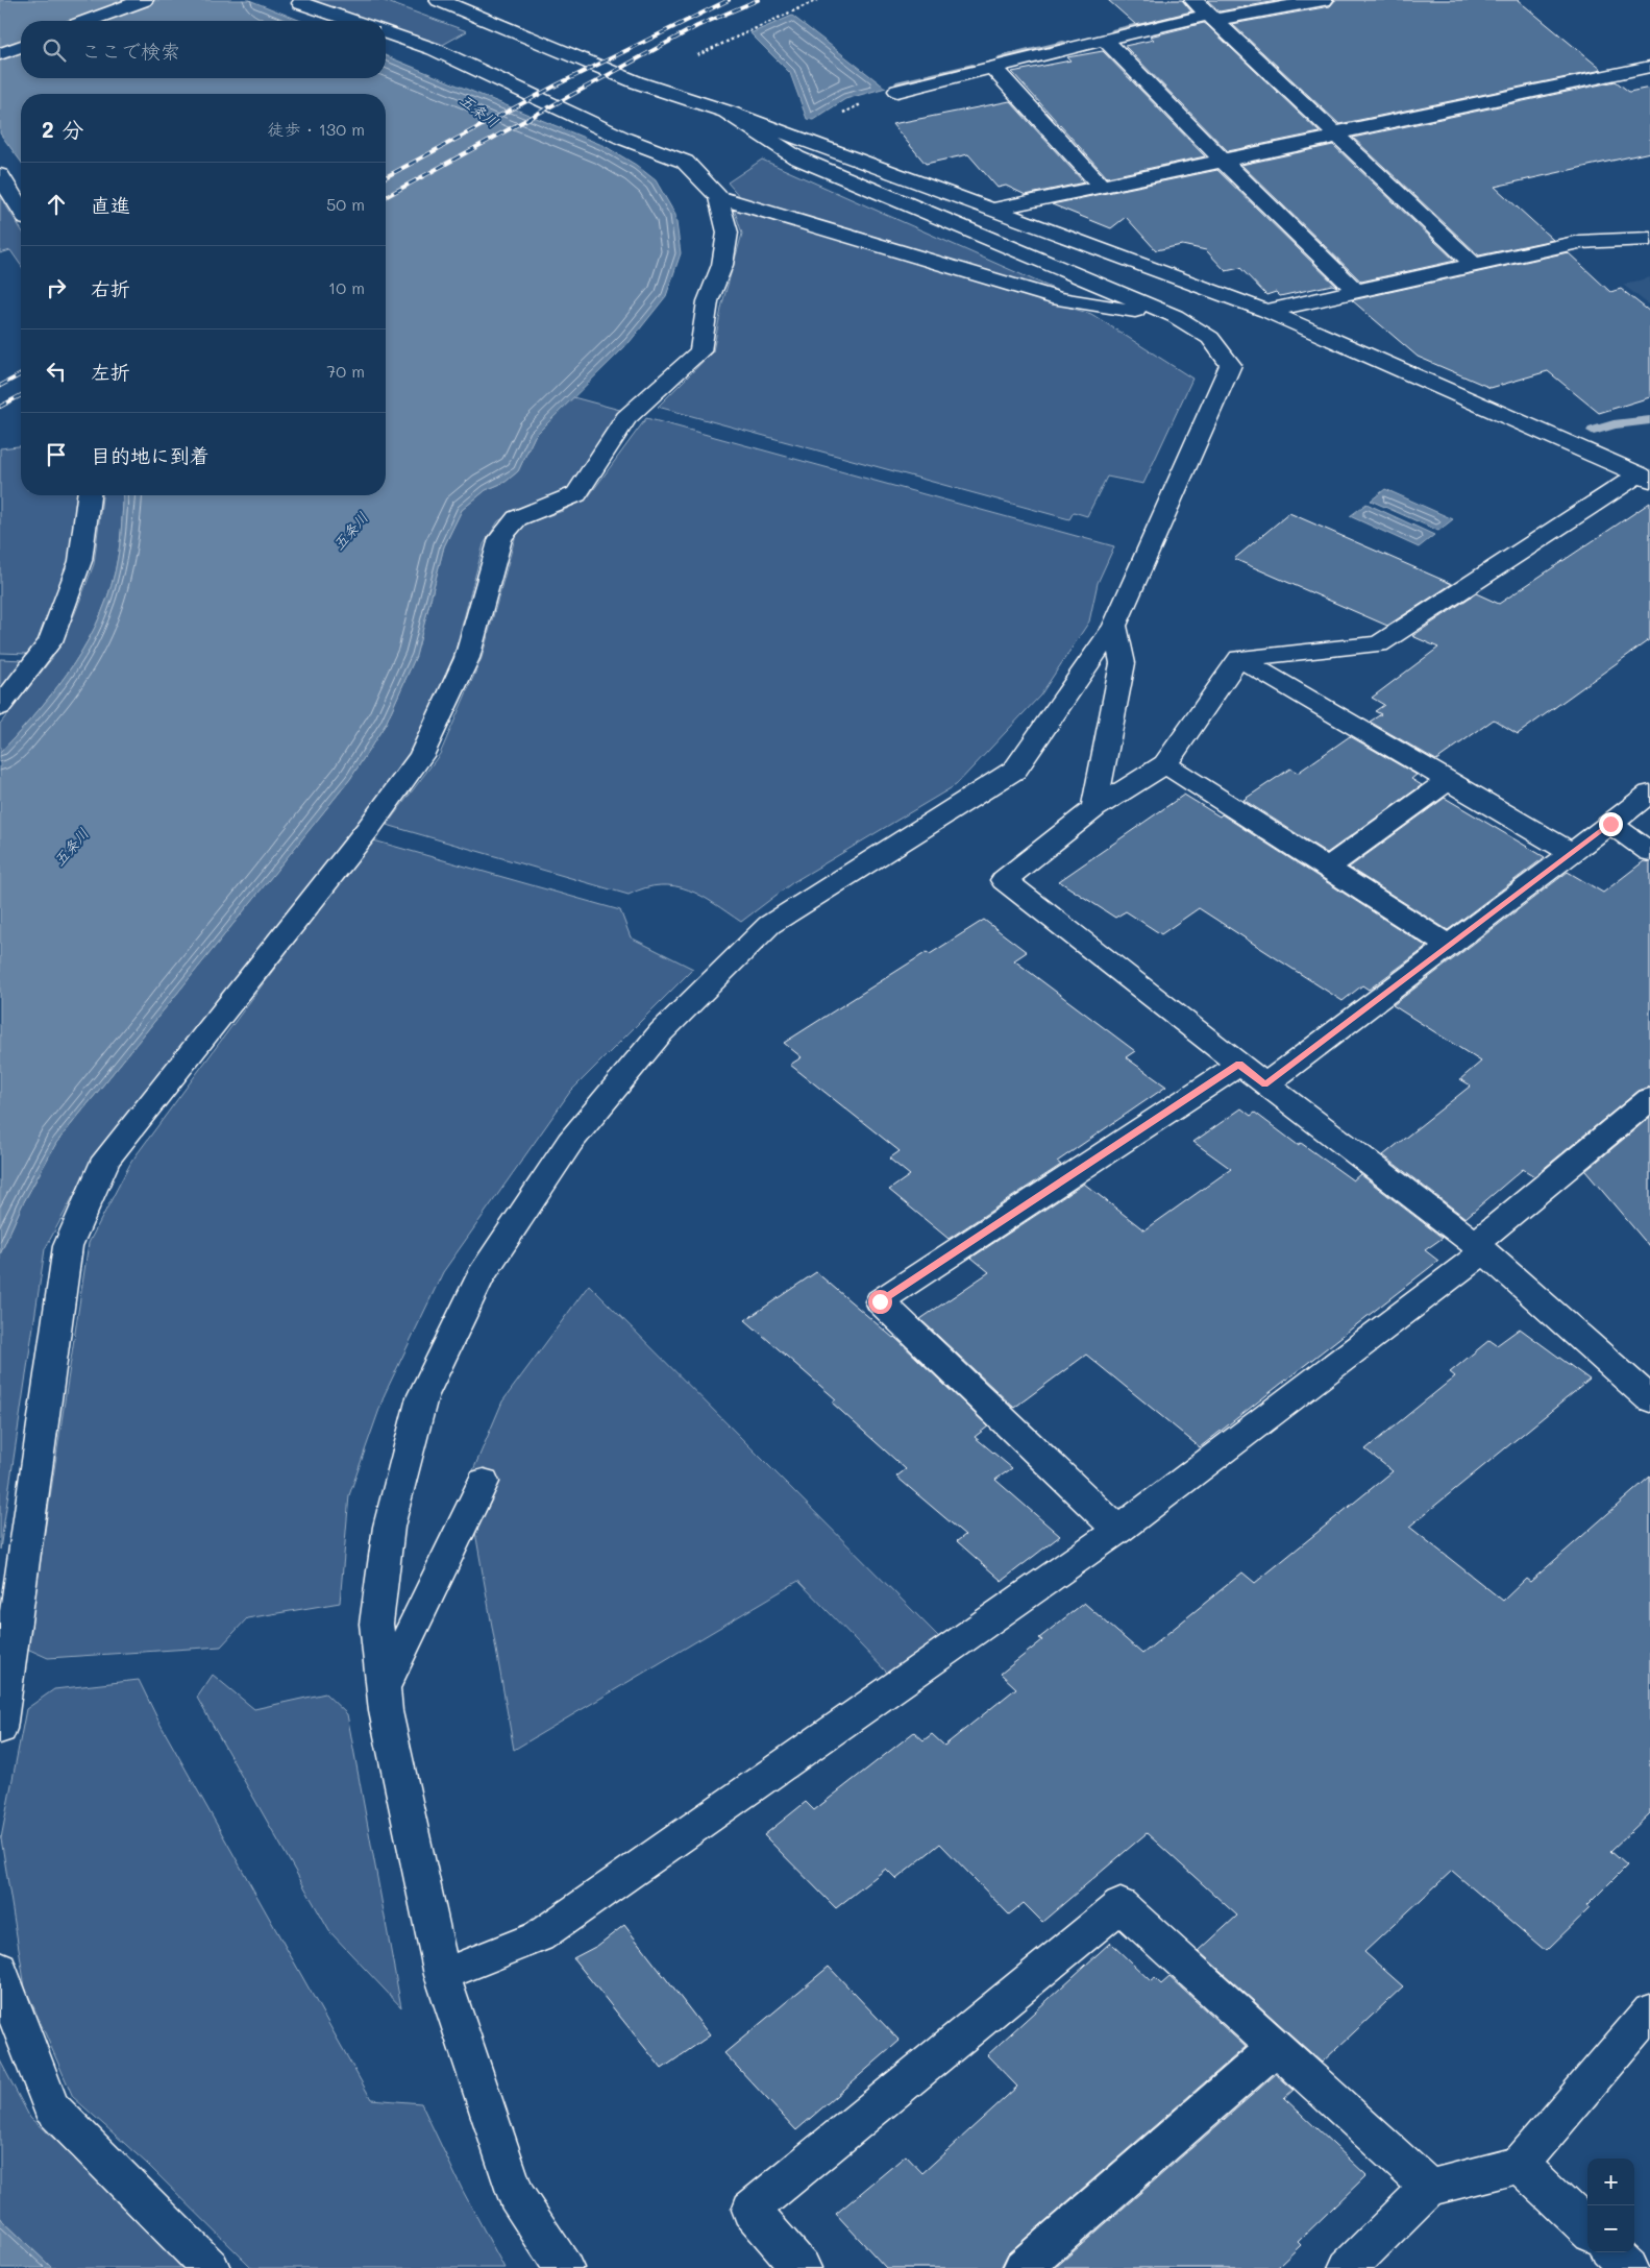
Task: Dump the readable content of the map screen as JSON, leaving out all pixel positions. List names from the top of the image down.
{
  "water": ["五条川"],
  "page": {
    "search": "ここで検索",
    "heading": ["2 分", "徒歩 · 130 m"],
    "list": [
      ["直進", "50 m"],
      ["右折", "10 m"],
      ["左折", "70 m"],
      "目的地に到着"
    ],
    "map_buttons": ["+", "−"]
  }
}
